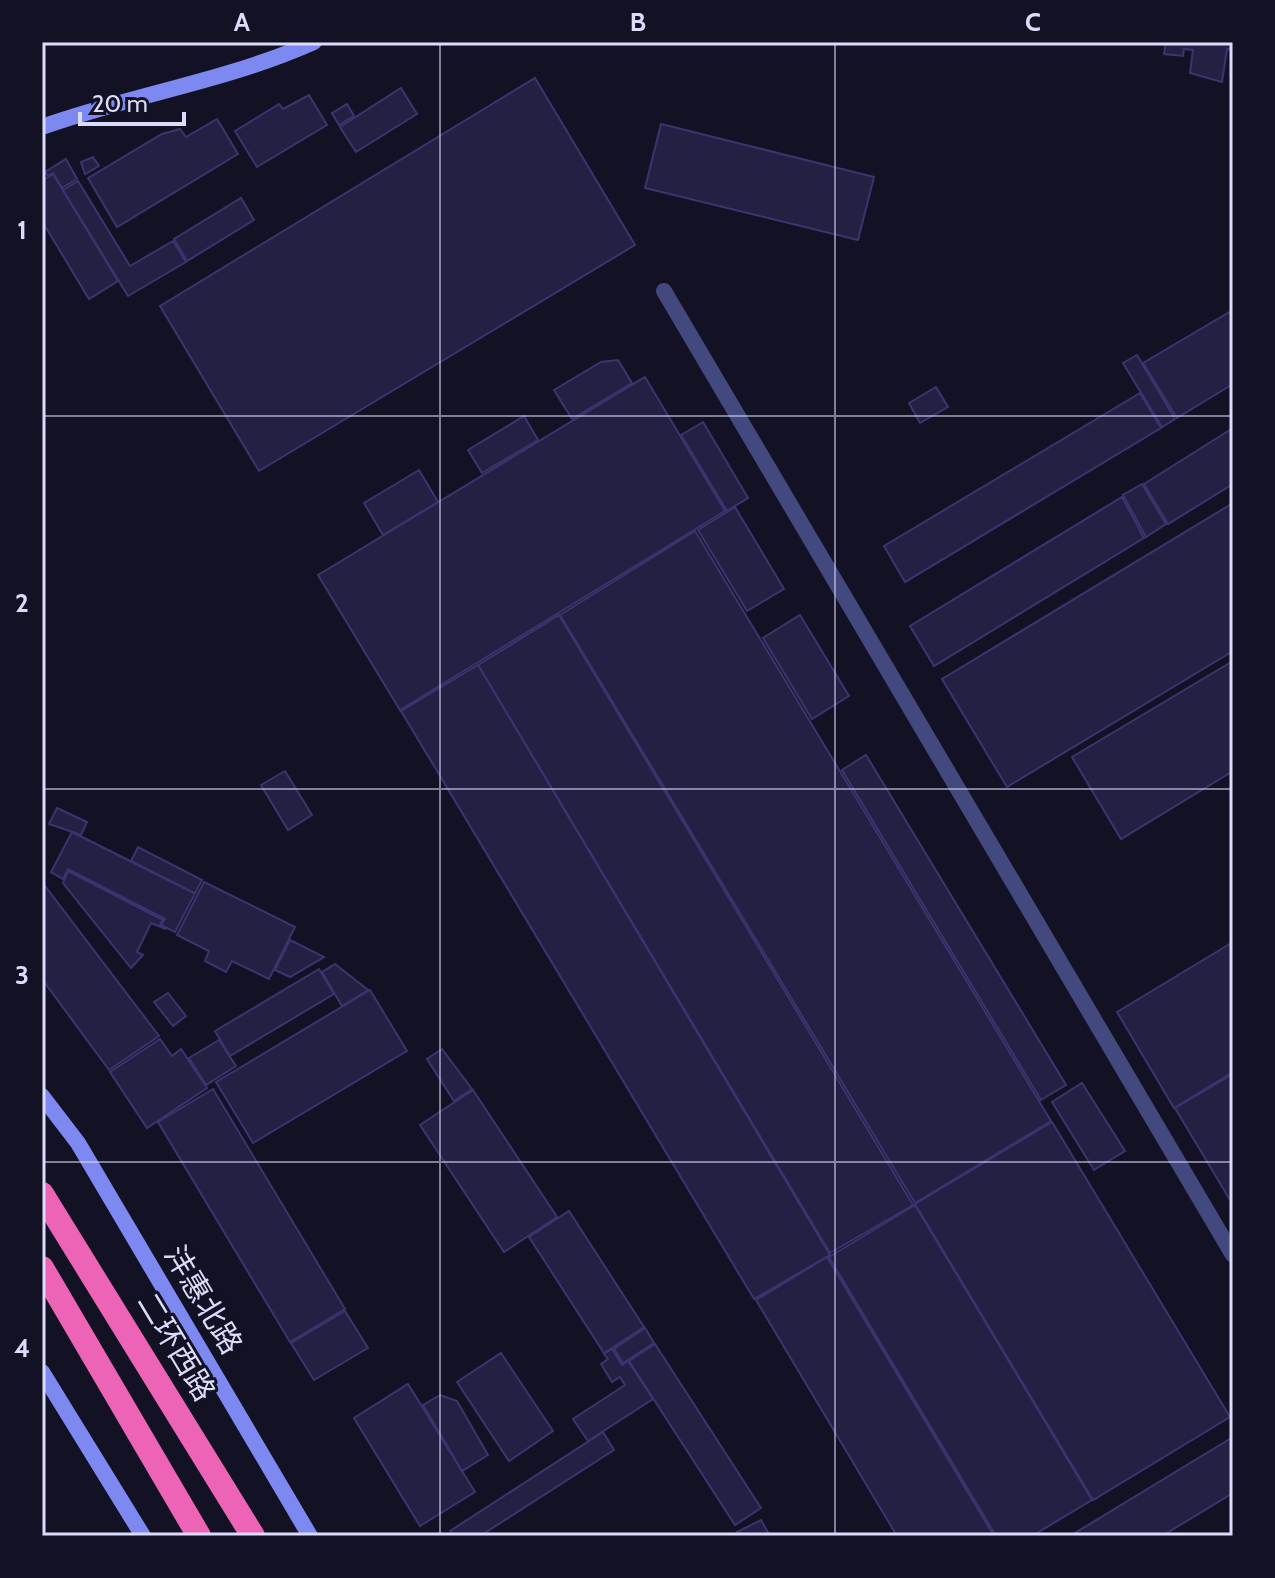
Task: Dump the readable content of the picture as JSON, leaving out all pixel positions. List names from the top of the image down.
{
  "streets": {
    "highway": ["二环西路"],
    "main road": ["沣惠北路"]
  },
  "scale_bar": "20 m",
  "grid": {
    "columns": ["A", "B", "C"],
    "rows": [
      "1",
      "2",
      "3",
      "4"
    ]
  }
}
